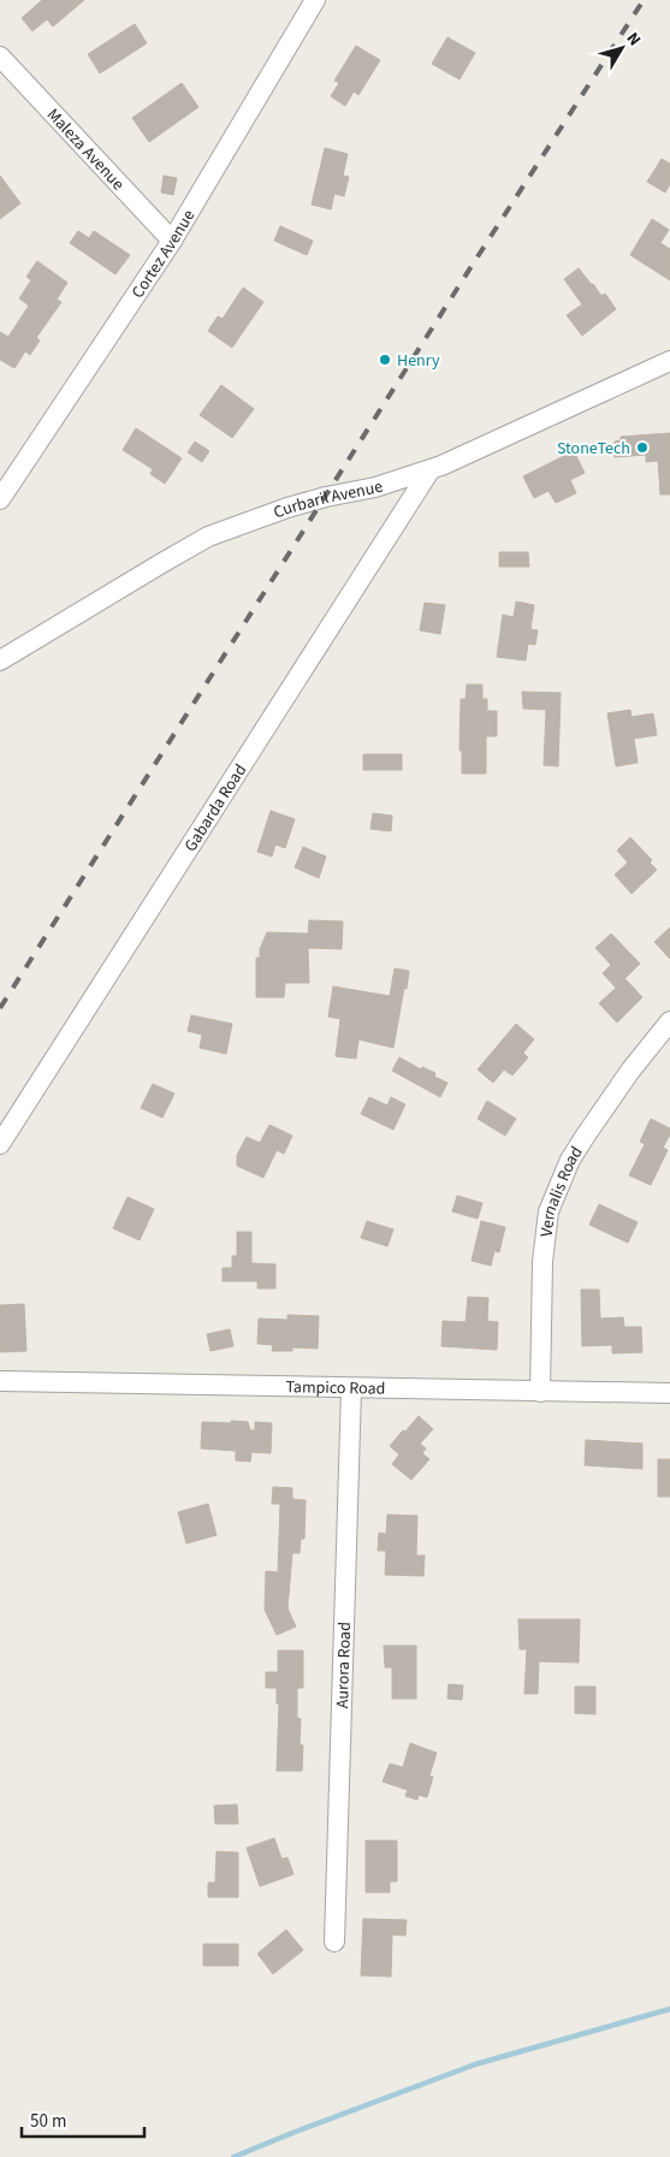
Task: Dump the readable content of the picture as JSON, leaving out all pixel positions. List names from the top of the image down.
{
  "streets": {
    "street": [
      "Maleza Avenue",
      "Cortez Avenue",
      "Curbaril Avenue",
      "Gabarda Road",
      "Vernalis Road",
      "Tampico Road",
      "Aurora Road"
    ]
  },
  "crossings": [
    ["Maleza Avenue", "Cortez Avenue"],
    ["Curbaril Avenue", "Gabarda Road"],
    ["Vernalis Road", "Tampico Road"],
    ["Tampico Road", "Aurora Road"]
  ],
  "places": ["Henry", "StoneTech"],
  "scale_bar": "50 m",
  "north": "top right"
}
